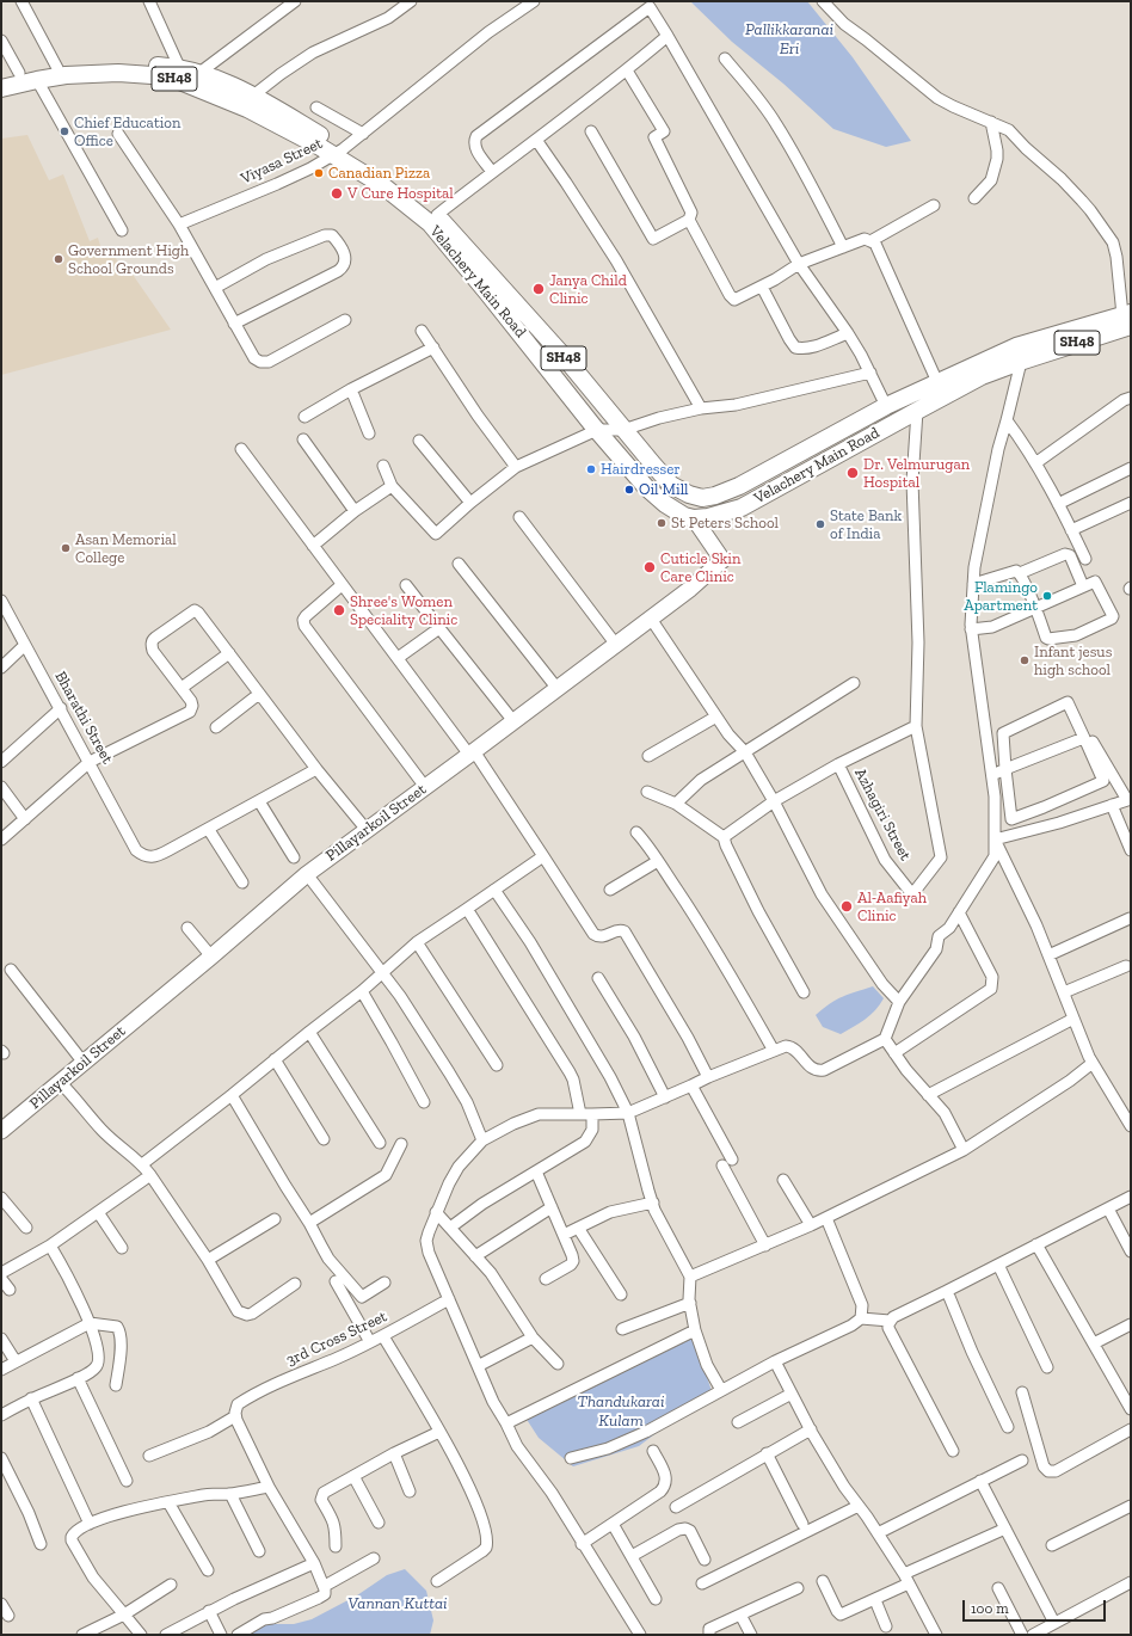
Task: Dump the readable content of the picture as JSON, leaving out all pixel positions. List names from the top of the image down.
{
  "streets": {
    "main road": ["SH48", "Velachery Main Road"],
    "street": [
      "Viyasa Street",
      "Bharathi Street",
      "Azhagiri Street",
      "Pillayarkoil Street",
      "3rd Cross Street"
    ]
  },
  "crossings": [
    ["Viyasa Street", "Velachery Main Road"],
    ["Velachery Main Road", "Azhagiri Street"],
    ["Velachery Main Road", "Pillayarkoil Street"]
  ],
  "water": ["Pallikkaranai Eri", "Thandukarai Kulam", "Vannan Kuttai"],
  "places": [
    "Chief Education Office",
    "Canadian Pizza",
    "V Cure Hospital",
    "Government High School Grounds",
    "Janya Child Clinic",
    "Hairdresser",
    "Dr. Velmurugan Hospital",
    "Oil Mill",
    "St Peters School",
    "State Bank of India",
    "Asan Memorial College",
    "Cuticle Skin Care Clinic",
    "Flamingo Apartment",
    "Shree's Women Speciality Clinic",
    "Infant jesus high school",
    "Al-Aafiyah Clinic"
  ],
  "scale_bar": "100 m"
}
